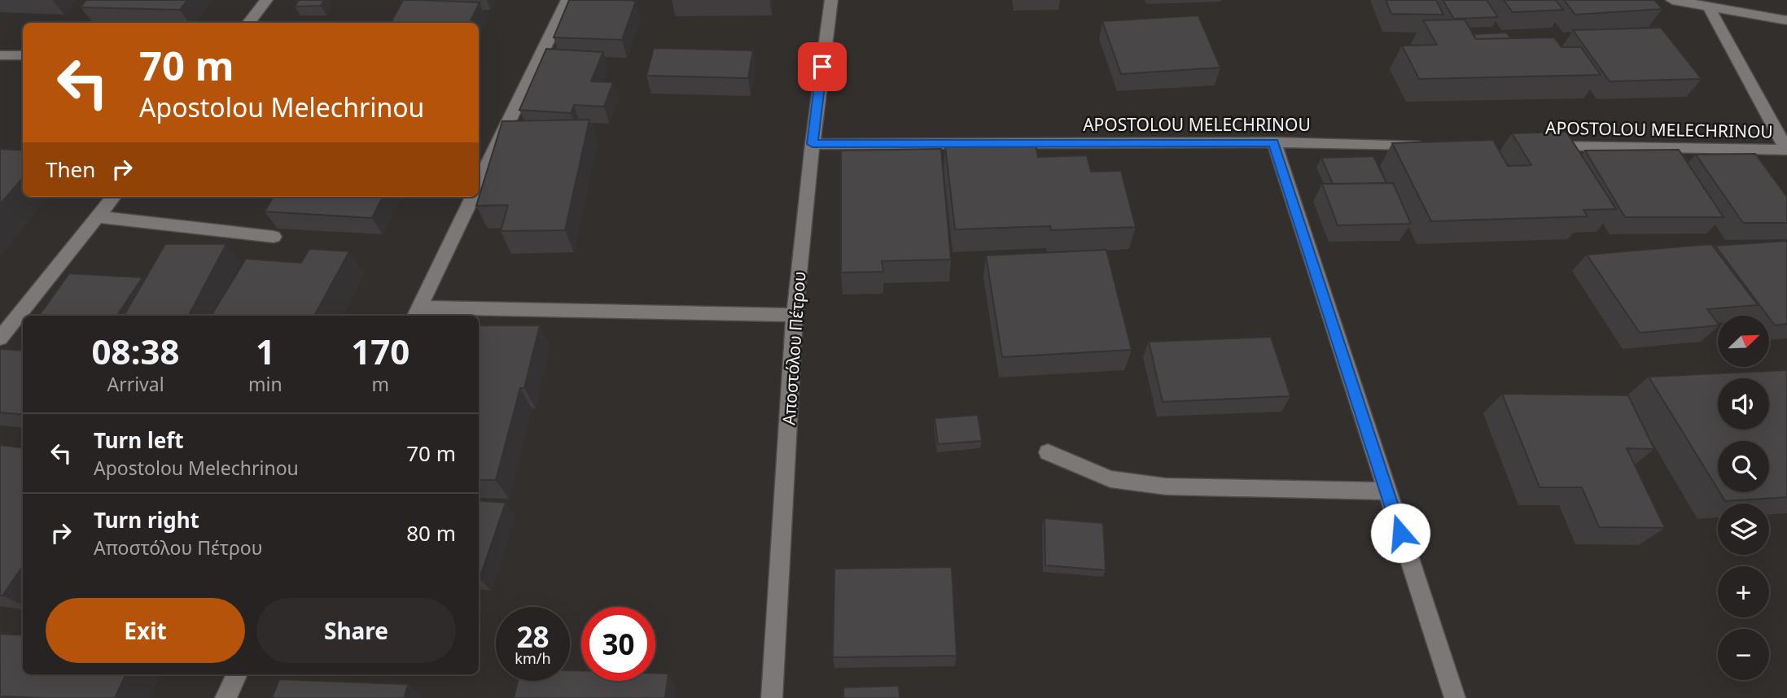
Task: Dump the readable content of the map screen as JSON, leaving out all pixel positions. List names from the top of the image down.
{
  "streets": {
    "street": ["APOSTOLOU MELECHRINOU", "Αποστόλου Πέτρου"]
  },
  "crossings": [
    ["APOSTOLOU MELECHRINOU", "Αποστόλου Πέτρου"]
  ],
  "north": "top right",
  "page": {
    "turn": ["70 m", "Apostolou Melechrinou"],
    "then": "Then",
    "map_buttons": ["+", "−"],
    "eta": [
      "08:38",
      "Arrival",
      "1",
      "min",
      "170",
      "m"
    ],
    "list": [
      {
        "name": "Turn left",
        "note": "Apostolou Melechrinou",
        "value": "70 m"
      },
      {
        "name": "Turn right",
        "note": "Αποστόλου Πέτρου",
        "value": "80 m"
      }
    ],
    "buttons": ["Exit", "Share"],
    "speed": "28 km/h",
    "limit": "30"
  }
}
